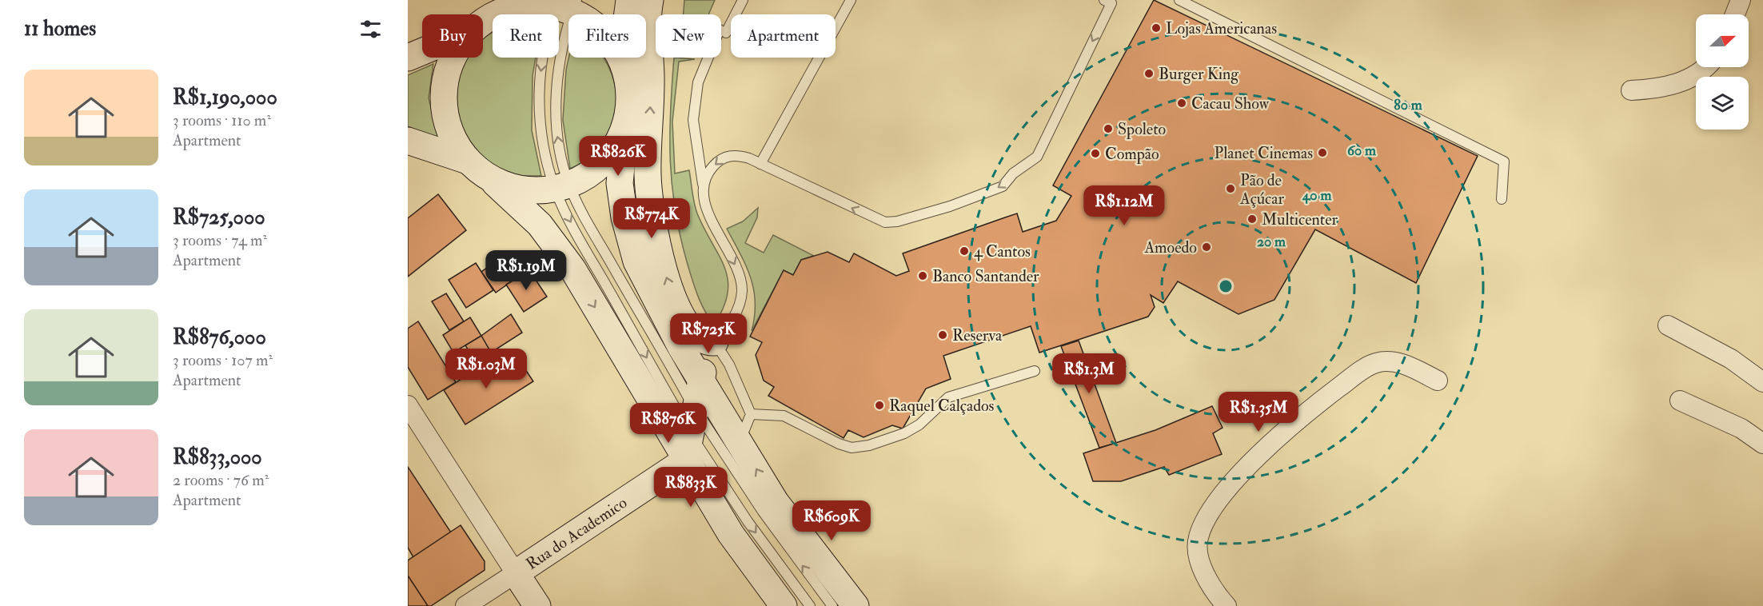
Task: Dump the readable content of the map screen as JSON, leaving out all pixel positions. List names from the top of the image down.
{
  "streets": {
    "main road": ["Rua do Academico"]
  },
  "places": [
    "Lojas Americanas",
    "Burger King",
    "Cacau Show",
    "Spoleto",
    "Planet Cinemas",
    "Compão",
    "Pão de Açúcar",
    "Multicenter",
    "Amoedo",
    "4 Cantos",
    "Banco Santander",
    "Reserva",
    "Raquel Calçados"
  ],
  "north": "right",
  "page": {
    "heading": "11 homes",
    "chip": [
      "Buy",
      "Rent",
      "Filters",
      "New",
      "Apartment"
    ],
    "list": [
      {
        "name": "R$1,190,000",
        "note": "3 rooms · 110 m² · Apartment"
      },
      {
        "name": "R$725,000",
        "note": "3 rooms · 74 m² · Apartment"
      },
      {
        "name": "R$876,000",
        "note": "3 rooms · 107 m² · Apartment"
      },
      {
        "name": "R$833,000",
        "note": "2 rooms · 76 m² · Apartment"
      }
    ],
    "price": [
      "R$826K",
      "R$1.12M",
      "R$774K",
      "R$1.19M",
      "R$725K",
      "R$1.03M",
      "R$1.3M",
      "R$1.35M",
      "R$876K",
      "R$833K",
      "R$609K"
    ]
  },
  "rings": [
    "80 m",
    "60 m",
    "40 m",
    "20 m"
  ]
}
